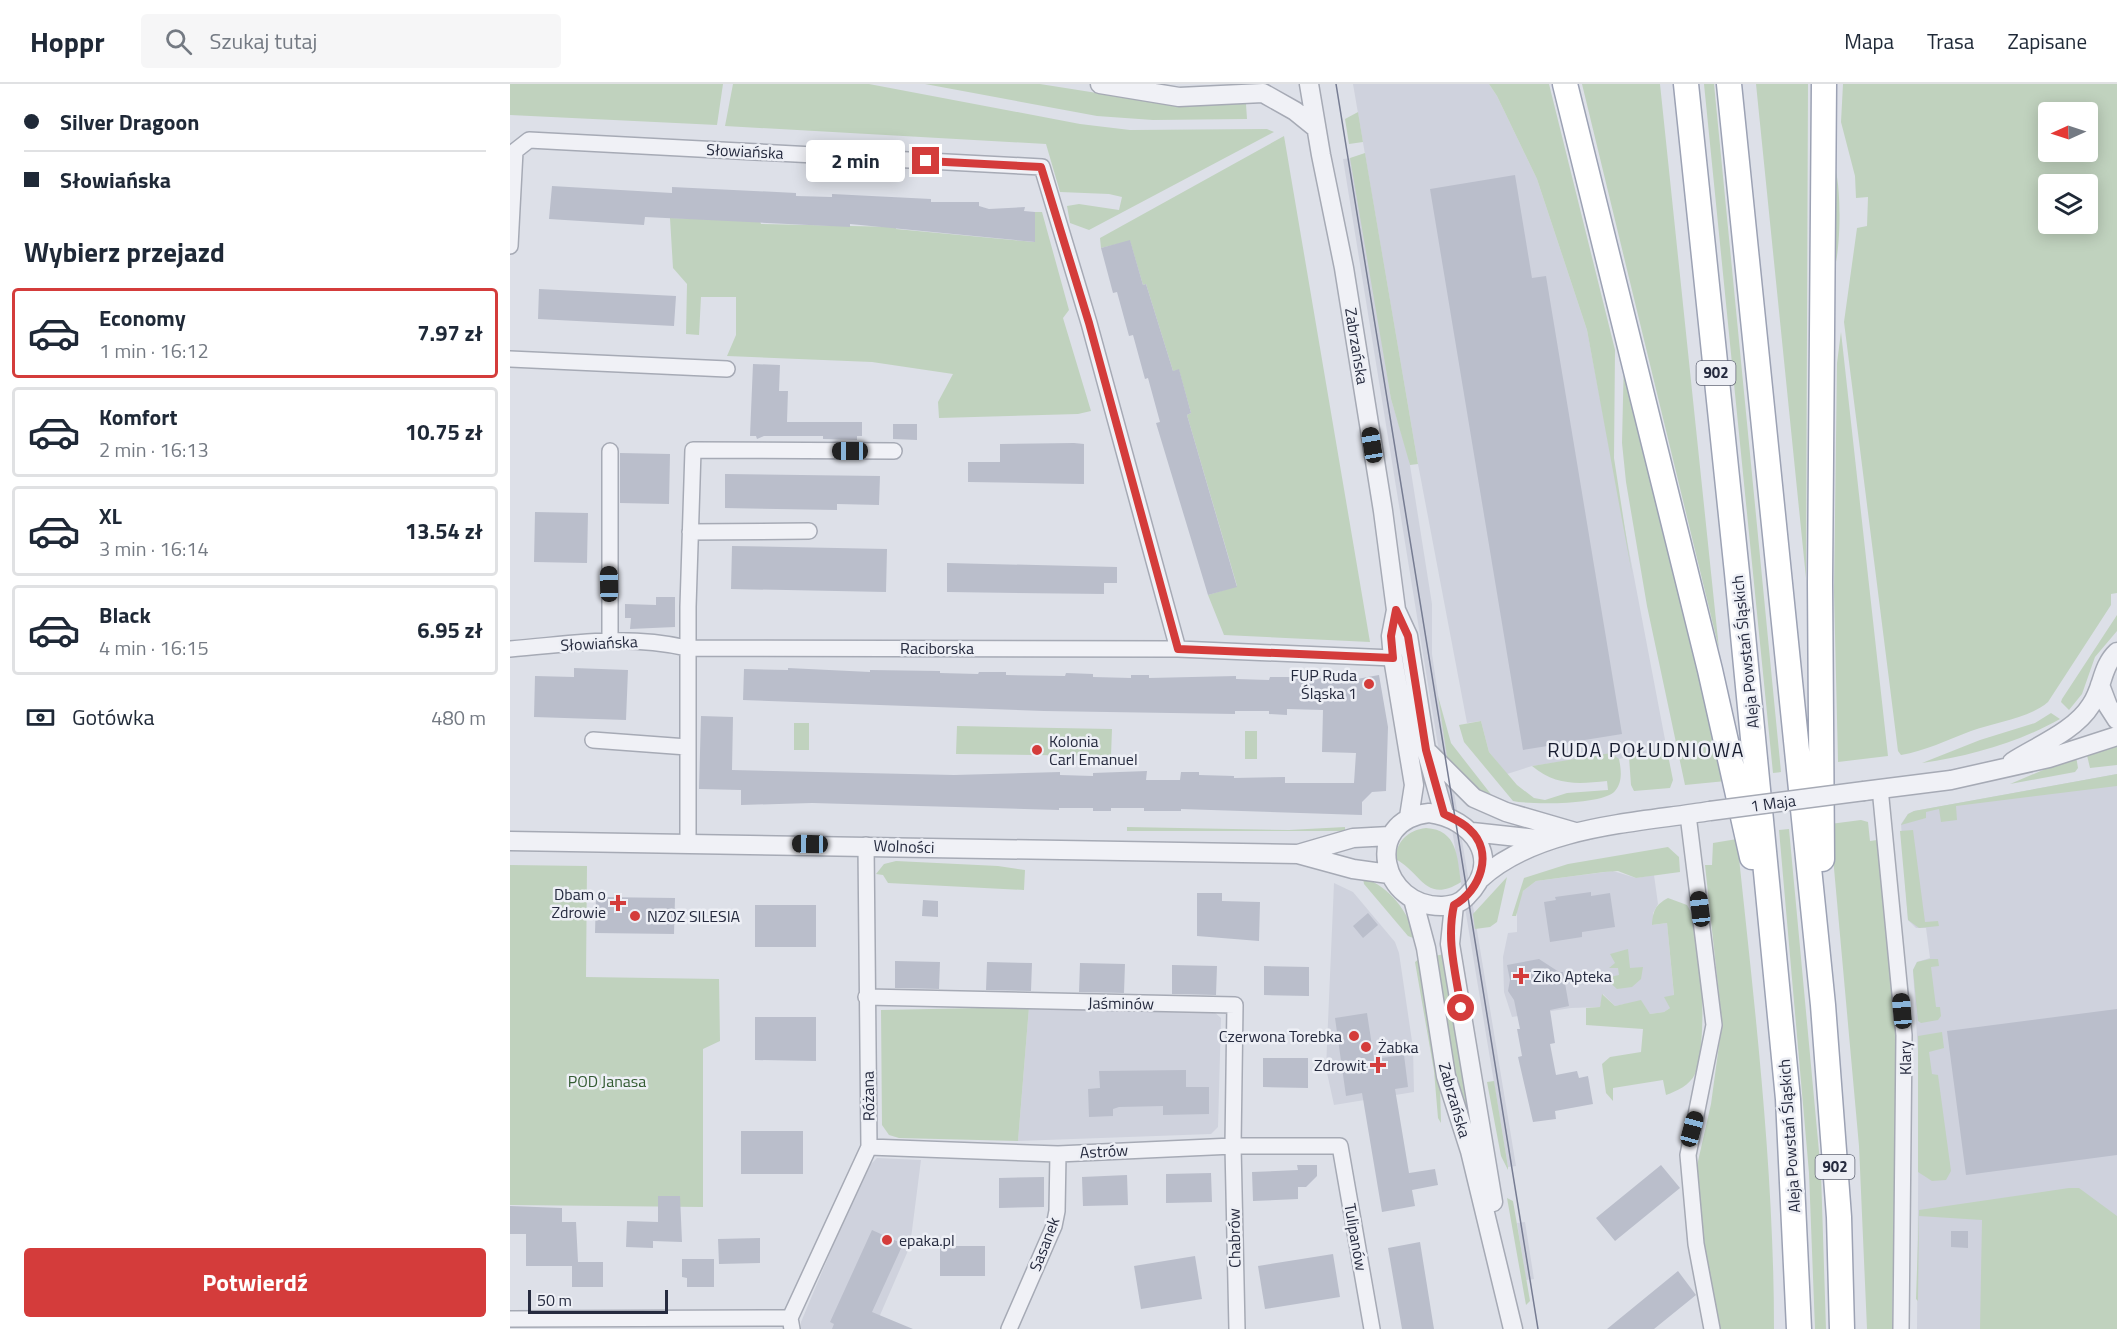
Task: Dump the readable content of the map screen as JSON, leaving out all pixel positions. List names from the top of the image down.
{
  "streets": {
    "main road": ["902", "Aleja Powstań Śląskich"],
    "street": [
      "Słowiańska",
      "Zabrzańska",
      "Raciborska",
      "1 Maja",
      "Wolności",
      "Jaśminów",
      "Klary",
      "Różana",
      "Astrów",
      "Tulipanów",
      "Chabrów",
      "Sasanek"
    ]
  },
  "crossings": [
    ["Słowiańska", "Raciborska"],
    ["Zabrzańska", "Raciborska"],
    ["Zabrzańska", "1 Maja"],
    ["Zabrzańska", "Wolności"],
    ["1 Maja", "Wolności"],
    ["1 Maja", "Klary"],
    ["Wolności", "Różana"],
    ["Jaśminów", "Różana"],
    ["Jaśminów", "Astrów"],
    ["Jaśminów", "Chabrów"],
    ["Różana", "Astrów"],
    ["Astrów", "Tulipanów"],
    ["Astrów", "Chabrów"],
    ["Astrów", "Sasanek"]
  ],
  "districts": ["RUDA POŁUDNIOWA"],
  "parks": ["POD Janasa"],
  "places": {
    "other": [
      "FUP Ruda Śląska 1",
      "Kolonia Carl Emanuel",
      "NZOZ SILESIA",
      "Czerwona Torebka",
      "Żabka",
      "epaka.pl"
    ],
    "health": ["Dbam o Zdrowie", "Ziko Apteka", "Zdrowit"]
  },
  "scale_bar": "50 m",
  "north": "left",
  "page": {
    "header": "Hoppr",
    "search": "Szukaj tutaj",
    "nav": ["Mapa", "Trasa", "Zapisane"],
    "banner": ["Silver Dragoon", "Słowiańska"],
    "bubble": "2 min",
    "heading": "Wybierz przejazd",
    "list": [
      {
        "name": "Economy",
        "note": "1 min · 16:12",
        "value": "7.97 zł"
      },
      {
        "name": "Komfort",
        "note": "2 min · 16:13",
        "value": "10.75 zł"
      },
      {
        "name": "XL",
        "note": "3 min · 16:14",
        "value": "13.54 zł"
      },
      {
        "name": "Black",
        "note": "4 min · 16:15",
        "value": "6.95 zł"
      }
    ],
    "pay": ["Gotówka", "480 m"],
    "buttons": "Potwierdź",
    "scale": "50 m"
  }
}
